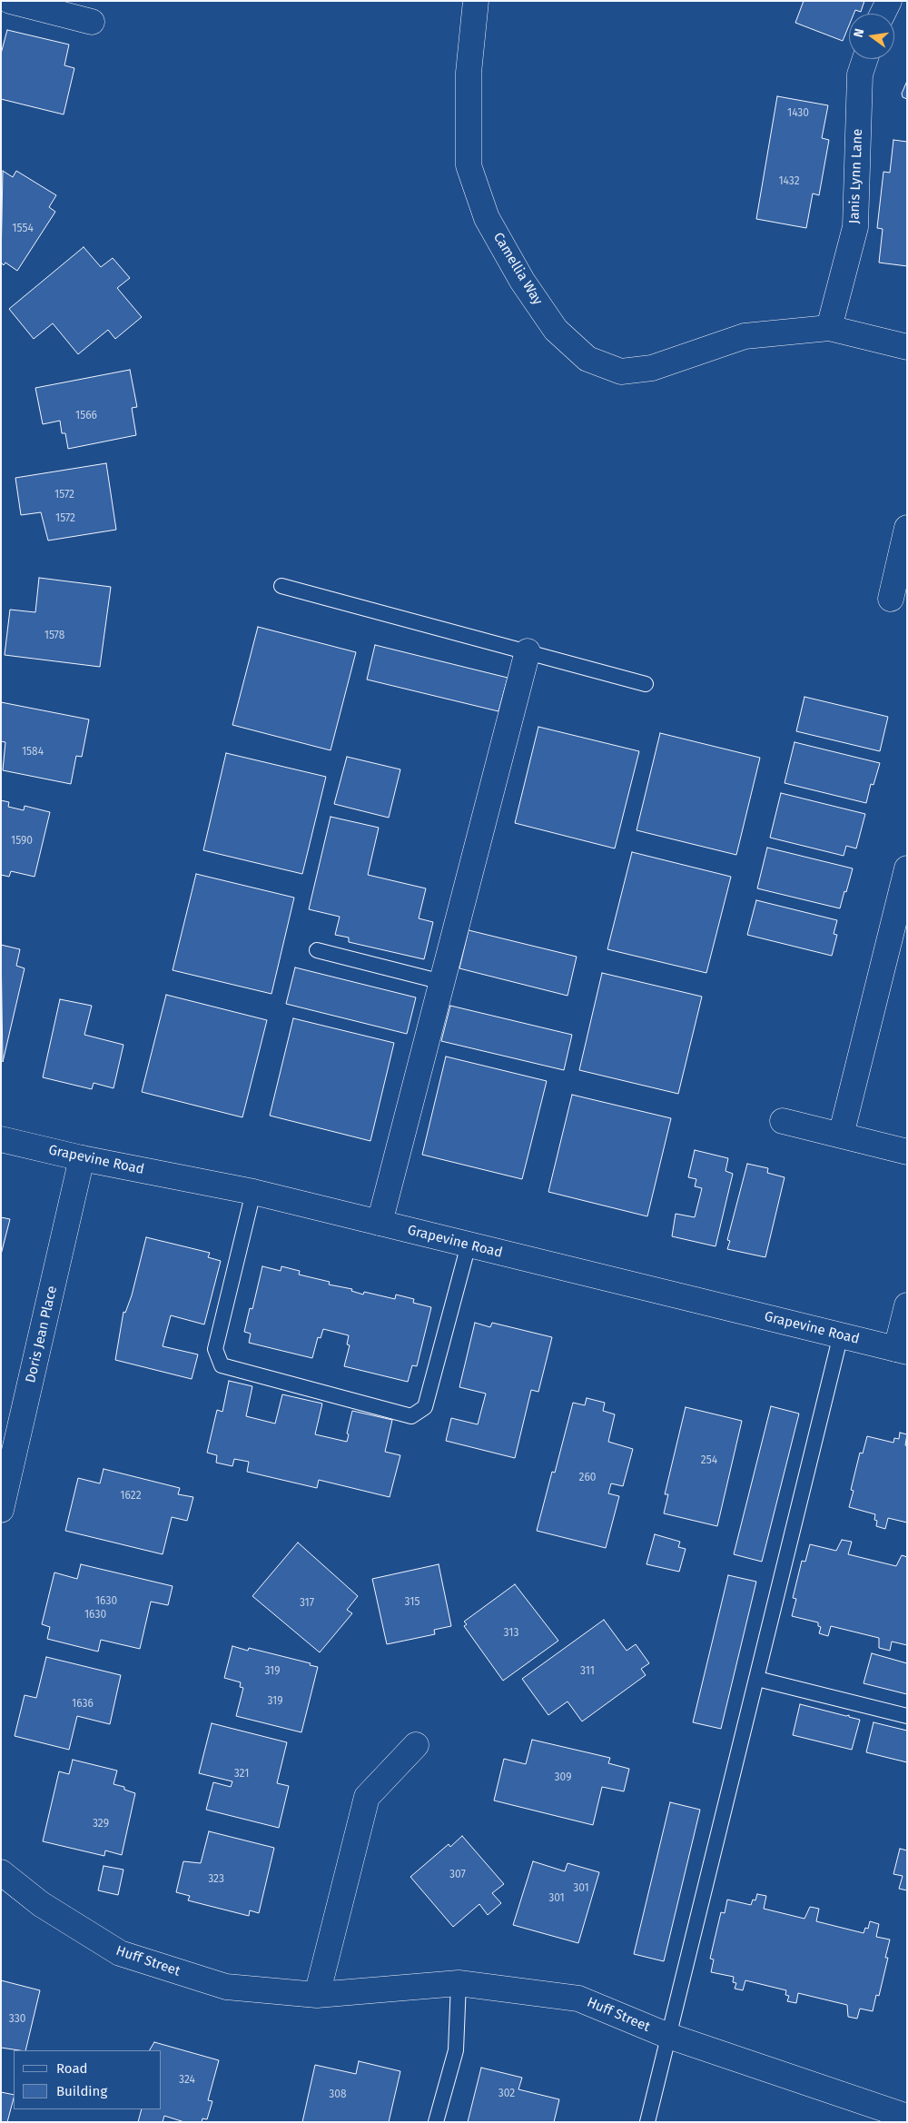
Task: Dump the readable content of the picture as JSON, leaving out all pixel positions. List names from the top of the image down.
{
  "streets": {
    "street": [
      "Janis Lynn Lane",
      "Camellia Way",
      "Grapevine Road",
      "Doris Jean Place",
      "Huff Street"
    ]
  },
  "crossings": [
    ["Janis Lynn Lane", "Camellia Way"],
    ["Grapevine Road", "Doris Jean Place"]
  ],
  "house_numbers": [
    "1430",
    "1432",
    "1554",
    "1566",
    "1572",
    "1572",
    "1578",
    "1584",
    "1590",
    "254",
    "260",
    "1622",
    "1630",
    "315",
    "317",
    "1630",
    "313",
    "319",
    "311",
    "319",
    "1636",
    "321",
    "309",
    "329",
    "307",
    "323",
    "301",
    "301",
    "330",
    "324",
    "302",
    "308"
  ],
  "legend": ["Road", "Building"],
  "north": "left"
}
